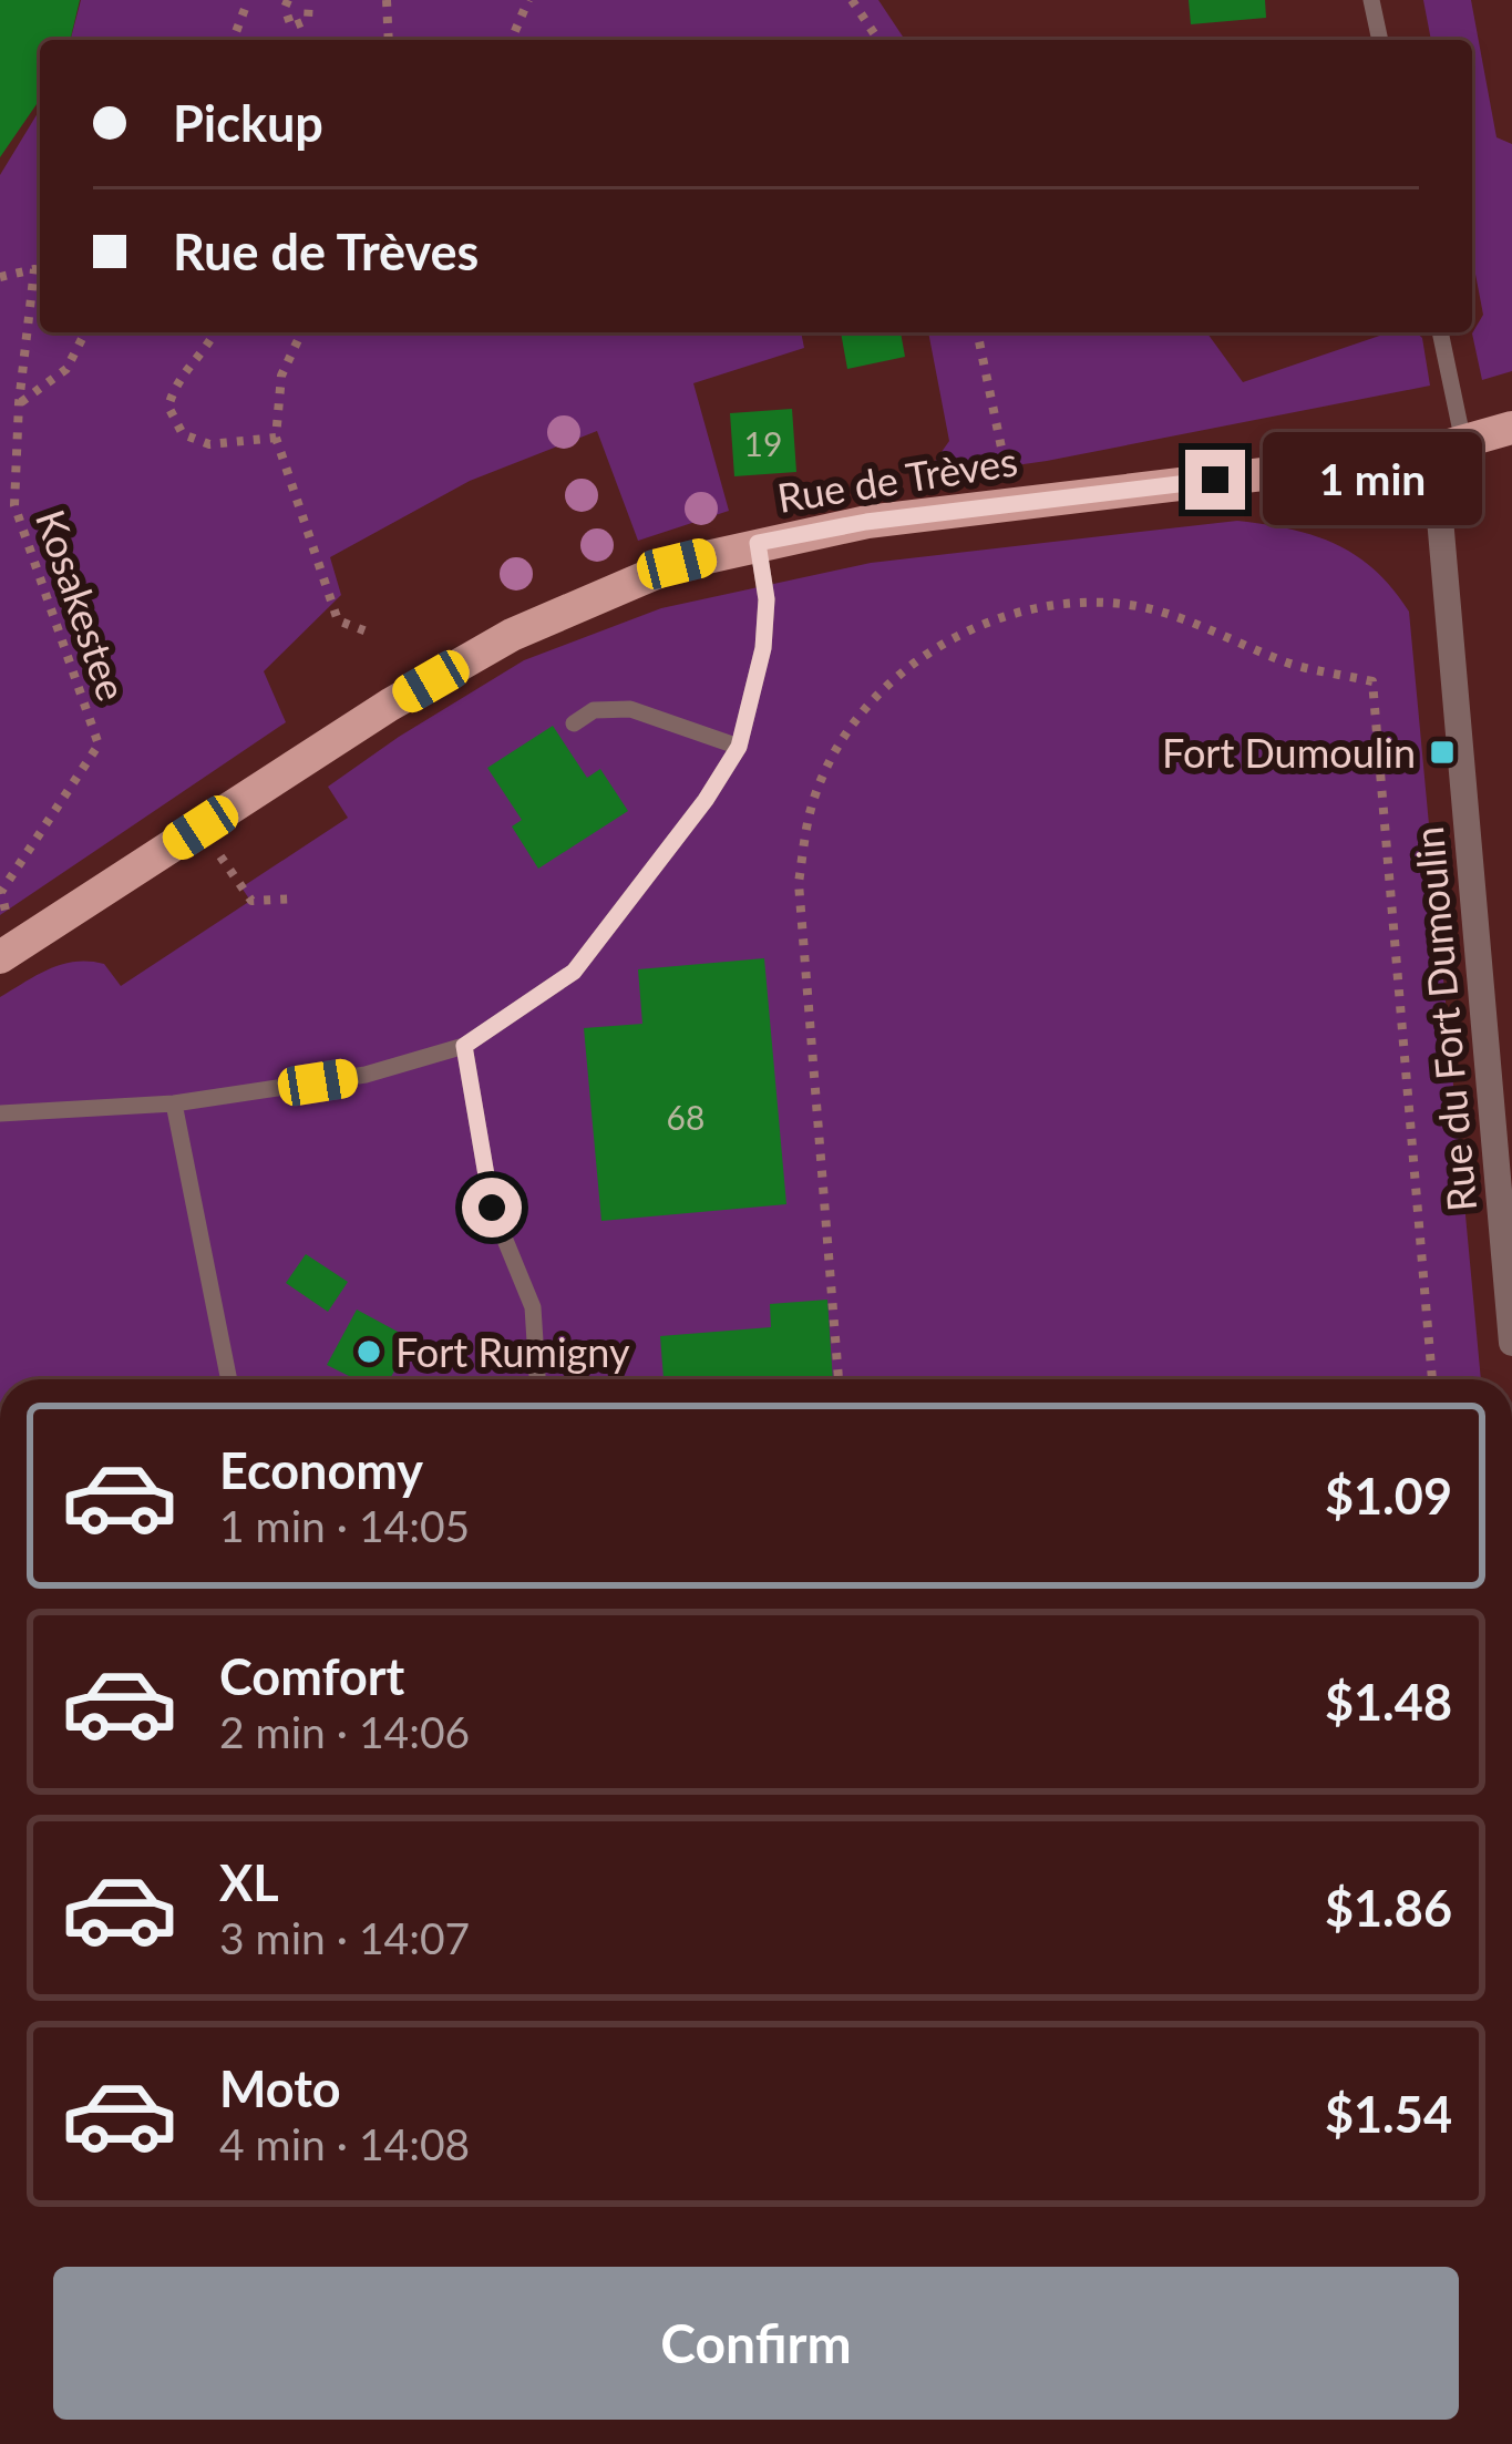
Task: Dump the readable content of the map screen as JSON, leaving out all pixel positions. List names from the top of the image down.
{
  "streets": {
    "main road": ["Rue de Trèves"],
    "street": ["Rue du Fort Dumoulin"],
    "path": ["Kosakestee"]
  },
  "crossings": [
    ["Rue de Trèves", "Kosakestee"],
    ["Rue de Trèves", "Rue du Fort Dumoulin"]
  ],
  "places": {
    "transit": ["Fort Dumoulin"],
    "other": ["Fort Rumigny"]
  },
  "house_numbers": ["19", "68"],
  "page": {
    "banner": ["Pickup", "Rue de Trèves"],
    "bubble": "1 min",
    "list": [
      {
        "name": "Economy",
        "note": "1 min · 14:05",
        "value": "$1.09"
      },
      {
        "name": "Comfort",
        "note": "2 min · 14:06",
        "value": "$1.48"
      },
      {
        "name": "XL",
        "note": "3 min · 14:07",
        "value": "$1.86"
      },
      {
        "name": "Moto",
        "note": "4 min · 14:08",
        "value": "$1.54"
      }
    ],
    "buttons": "Confirm"
  }
}
